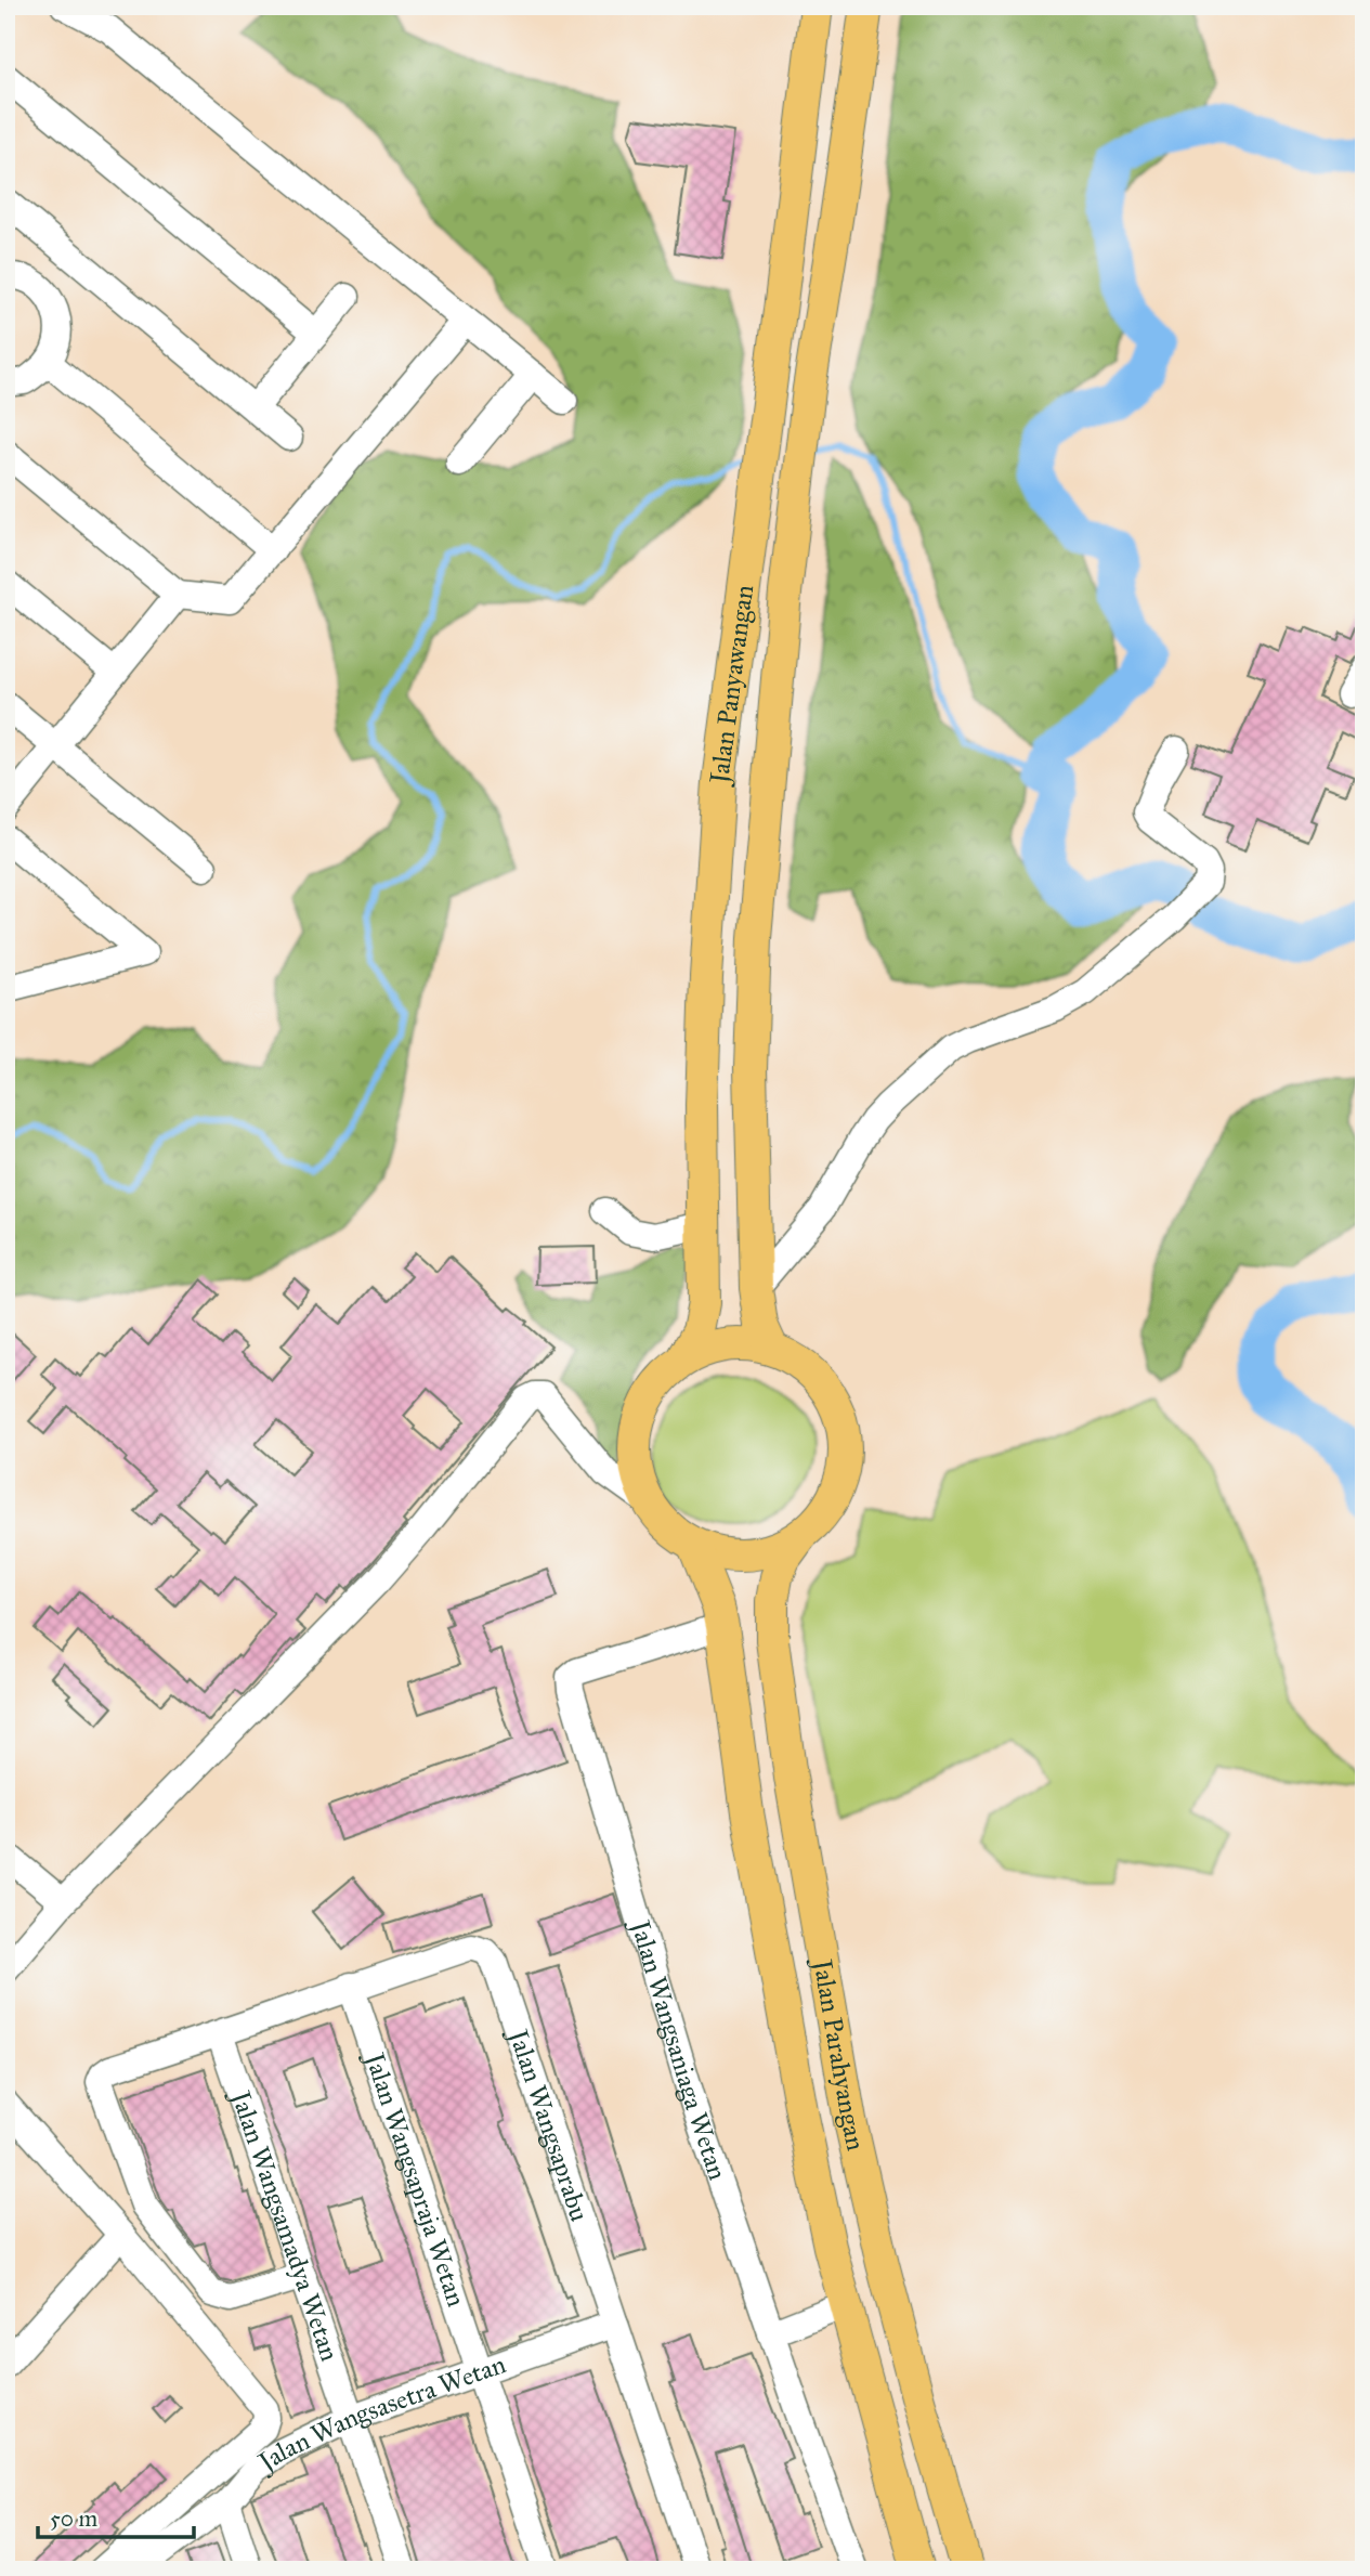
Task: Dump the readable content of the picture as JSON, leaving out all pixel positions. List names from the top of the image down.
{
  "streets": {
    "main road": ["Jalan Panyawangan", "Jalan Parahyangan"],
    "street": [
      "Jalan Wangsaniaga Wetan",
      "Jalan Wangsaprabu",
      "Jalan Wangsapraja Wetan",
      "Jalan Wangsamadya Wetan",
      "Jalan Wangsasetra Wetan"
    ]
  },
  "crossings": [
    ["Jalan Panyawangan", "Jalan Parahyangan"],
    ["Jalan Wangsaniaga Wetan", "Jalan Parahyangan"],
    ["Jalan Wangsaprabu", "Jalan Wangsapraja Wetan"],
    ["Jalan Wangsaprabu", "Jalan Wangsamadya Wetan"],
    ["Jalan Wangsaprabu", "Jalan Wangsasetra Wetan"],
    ["Jalan Wangsapraja Wetan", "Jalan Wangsasetra Wetan"],
    ["Jalan Wangsamadya Wetan", "Jalan Wangsasetra Wetan"]
  ],
  "scale_bar": "50 m"
}
